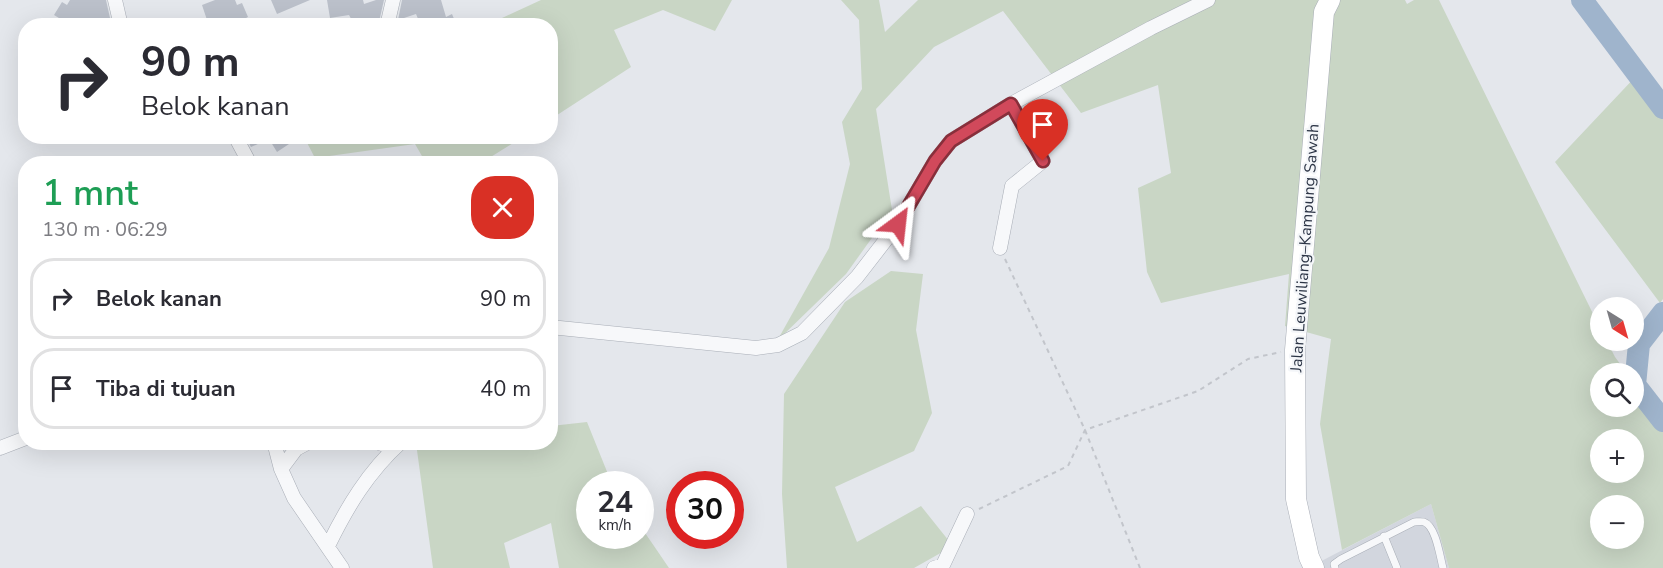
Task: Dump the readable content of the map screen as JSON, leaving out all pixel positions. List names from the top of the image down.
{
  "streets": {
    "main road": ["Jalan Leuwiliang–Kampung Sawah"]
  },
  "north": "bottom right",
  "page": {
    "turn": ["90 m", "Belok kanan"],
    "heading": ["1 mnt", "130 m · 06:29"],
    "list": [
      {
        "name": "Belok kanan",
        "value": "90 m"
      },
      {
        "name": "Tiba di tujuan",
        "value": "40 m"
      }
    ],
    "map_buttons": ["+", "−"],
    "speed": "24 km/h",
    "limit": "30"
  }
}
